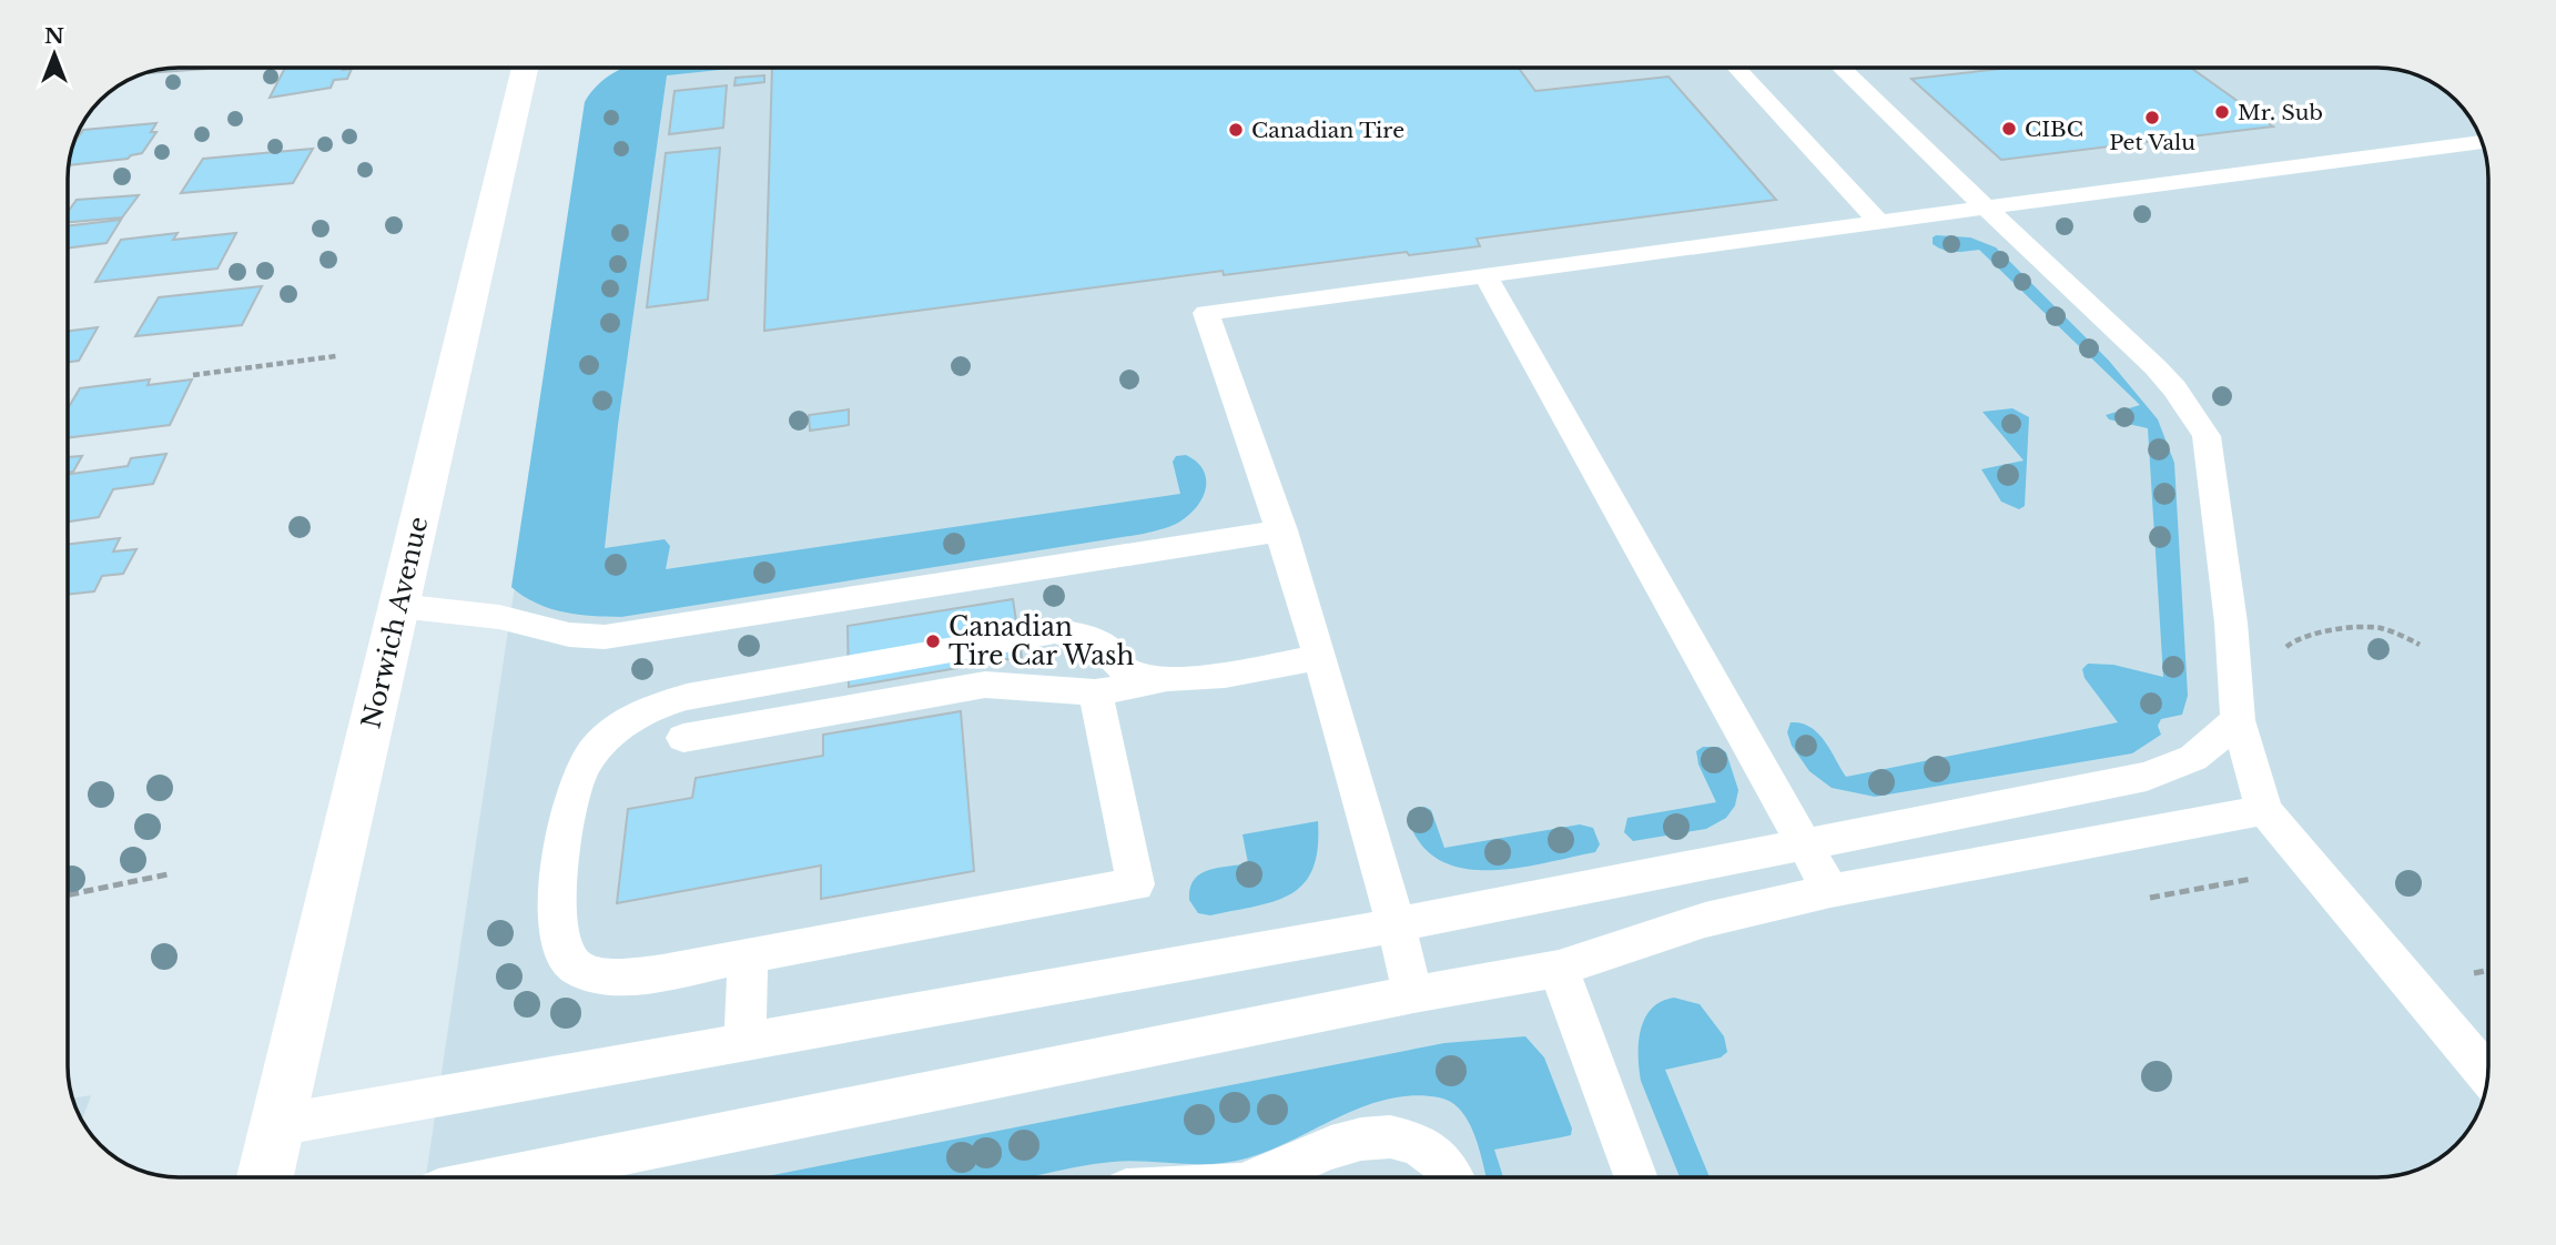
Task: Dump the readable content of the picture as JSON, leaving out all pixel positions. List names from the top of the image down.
{
  "streets": {
    "main road": ["Norwich Avenue"]
  },
  "places": [
    "Mr. Sub",
    "Pet Valu",
    "CIBC",
    "Canadian Tire",
    "Canadian Tire Car Wash"
  ],
  "north": "top"
}
